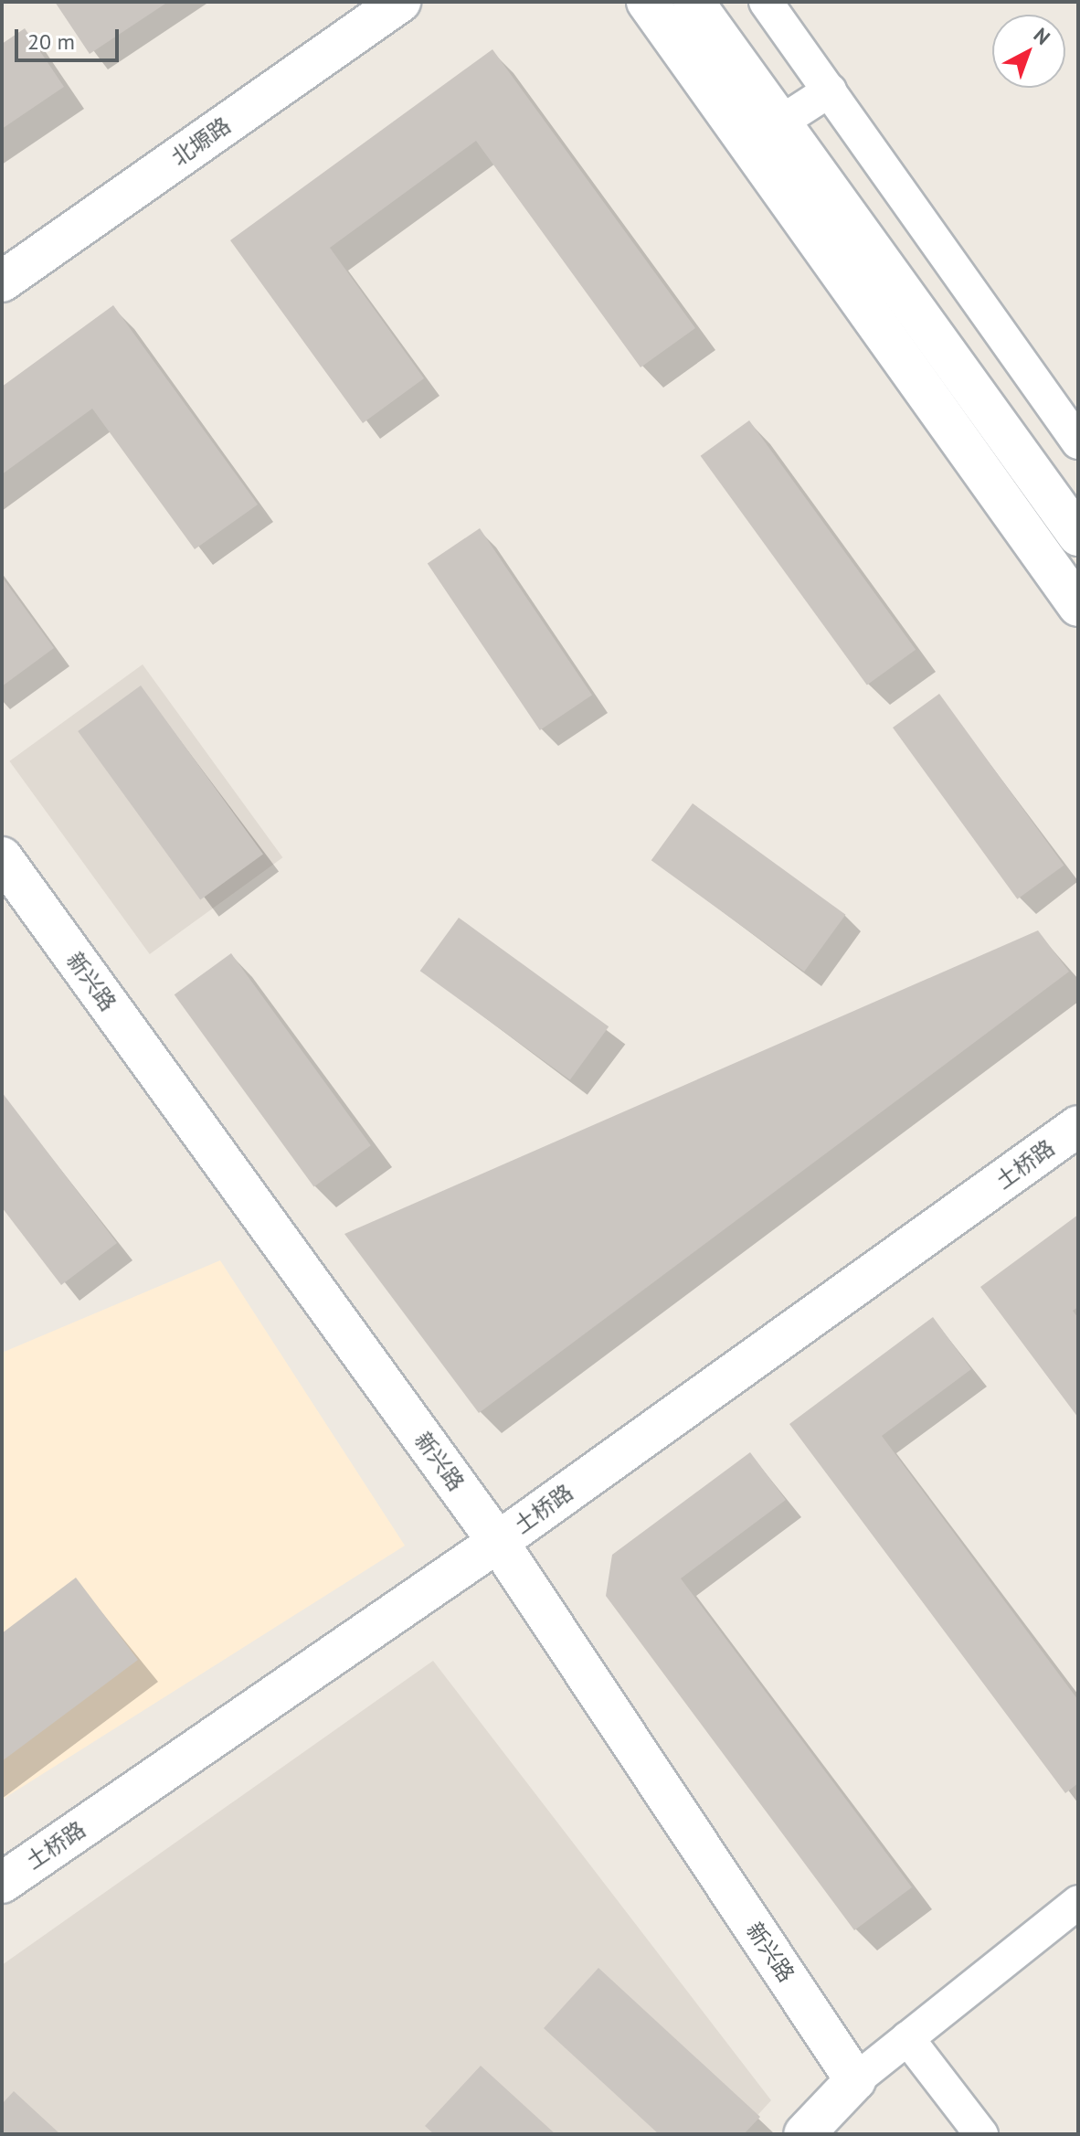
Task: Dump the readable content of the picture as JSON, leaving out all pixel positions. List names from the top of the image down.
{
  "streets": {
    "street": ["北塬路", "新兴路", "土桥路"]
  },
  "crossings": [
    ["新兴路", "土桥路"]
  ],
  "scale_bar": "20 m",
  "north": "top right"
}
